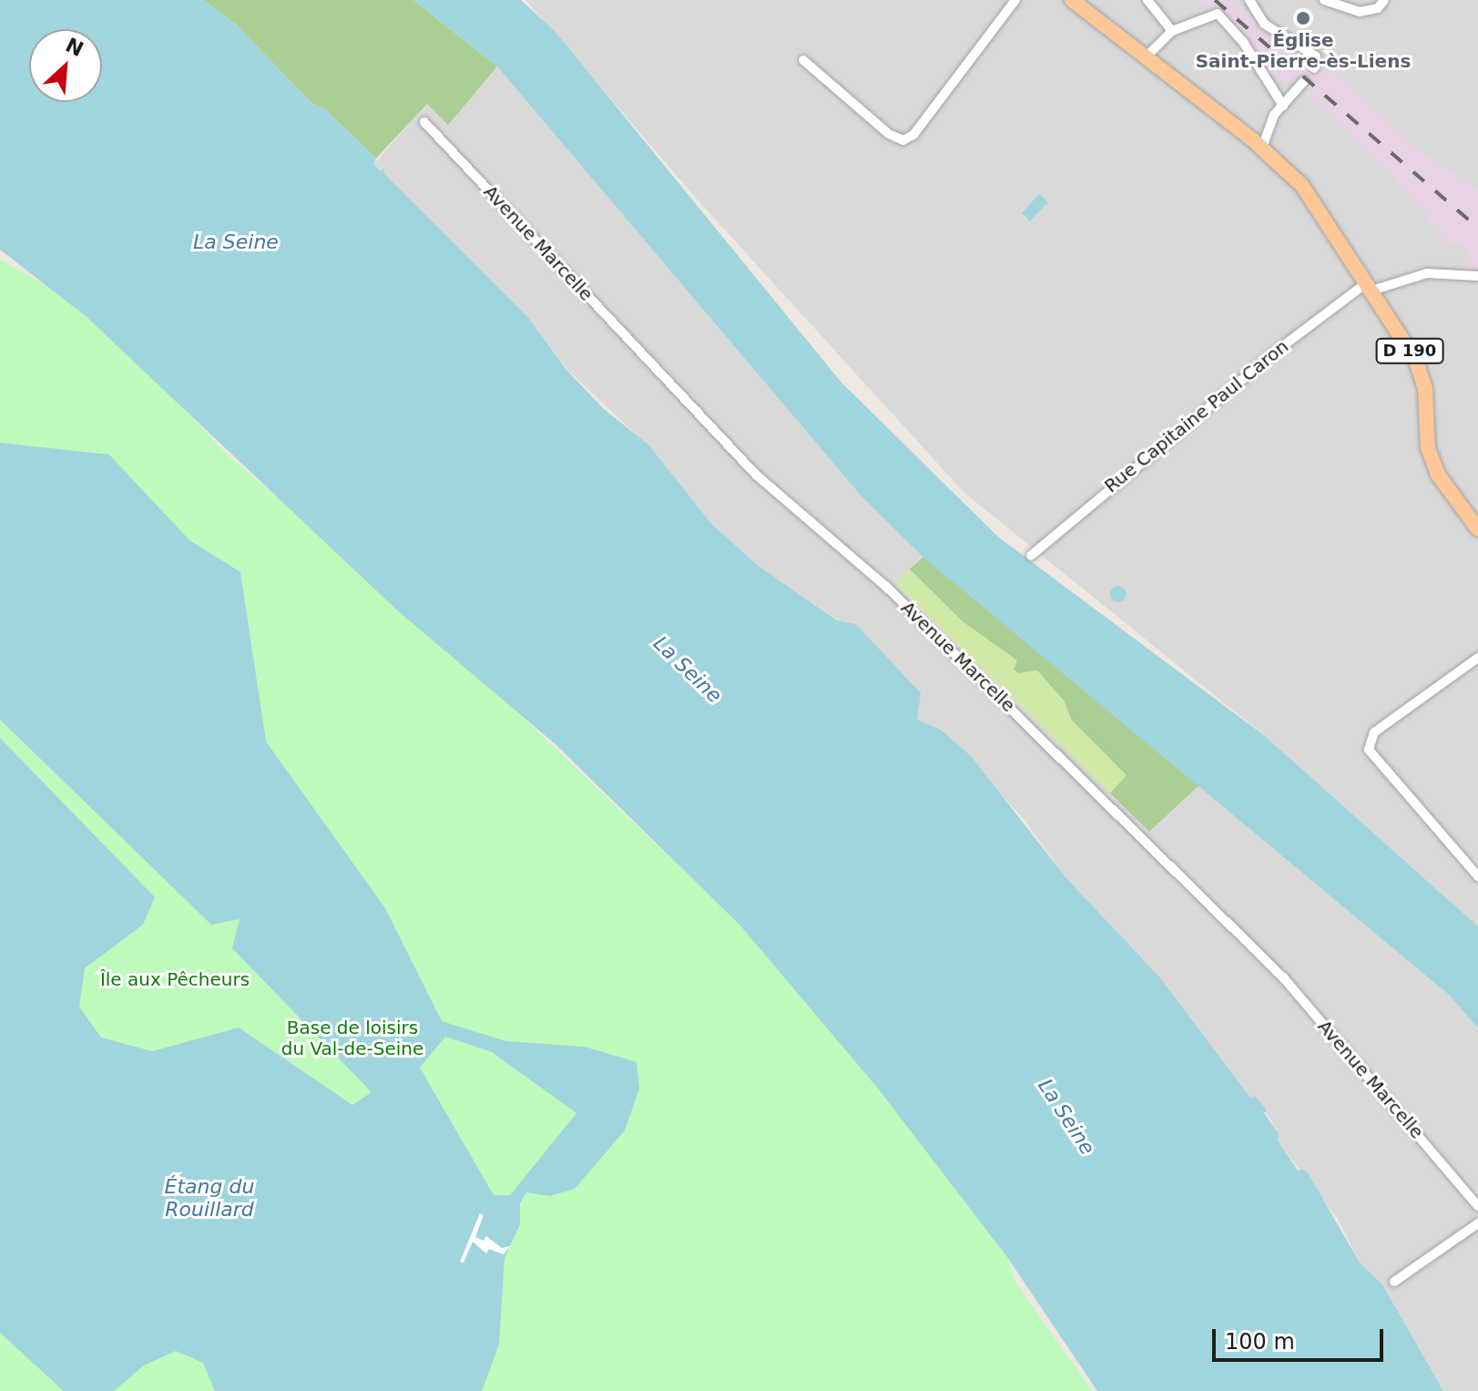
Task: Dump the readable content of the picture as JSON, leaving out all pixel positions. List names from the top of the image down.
{
  "streets": {
    "main road": ["D 190"],
    "street": ["Avenue Marcelle", "Rue Capitaine Paul Caron"]
  },
  "crossings": [
    ["D 190", "Rue Capitaine Paul Caron"]
  ],
  "water": ["La Seine", "Étang du Rouillard"],
  "parks": ["Île aux Pêcheurs", "Base de loisirs du Val-de-Seine"],
  "places": ["Église Saint-Pierre-ès-Liens"],
  "scale_bar": "100 m",
  "north": "top right"
}
